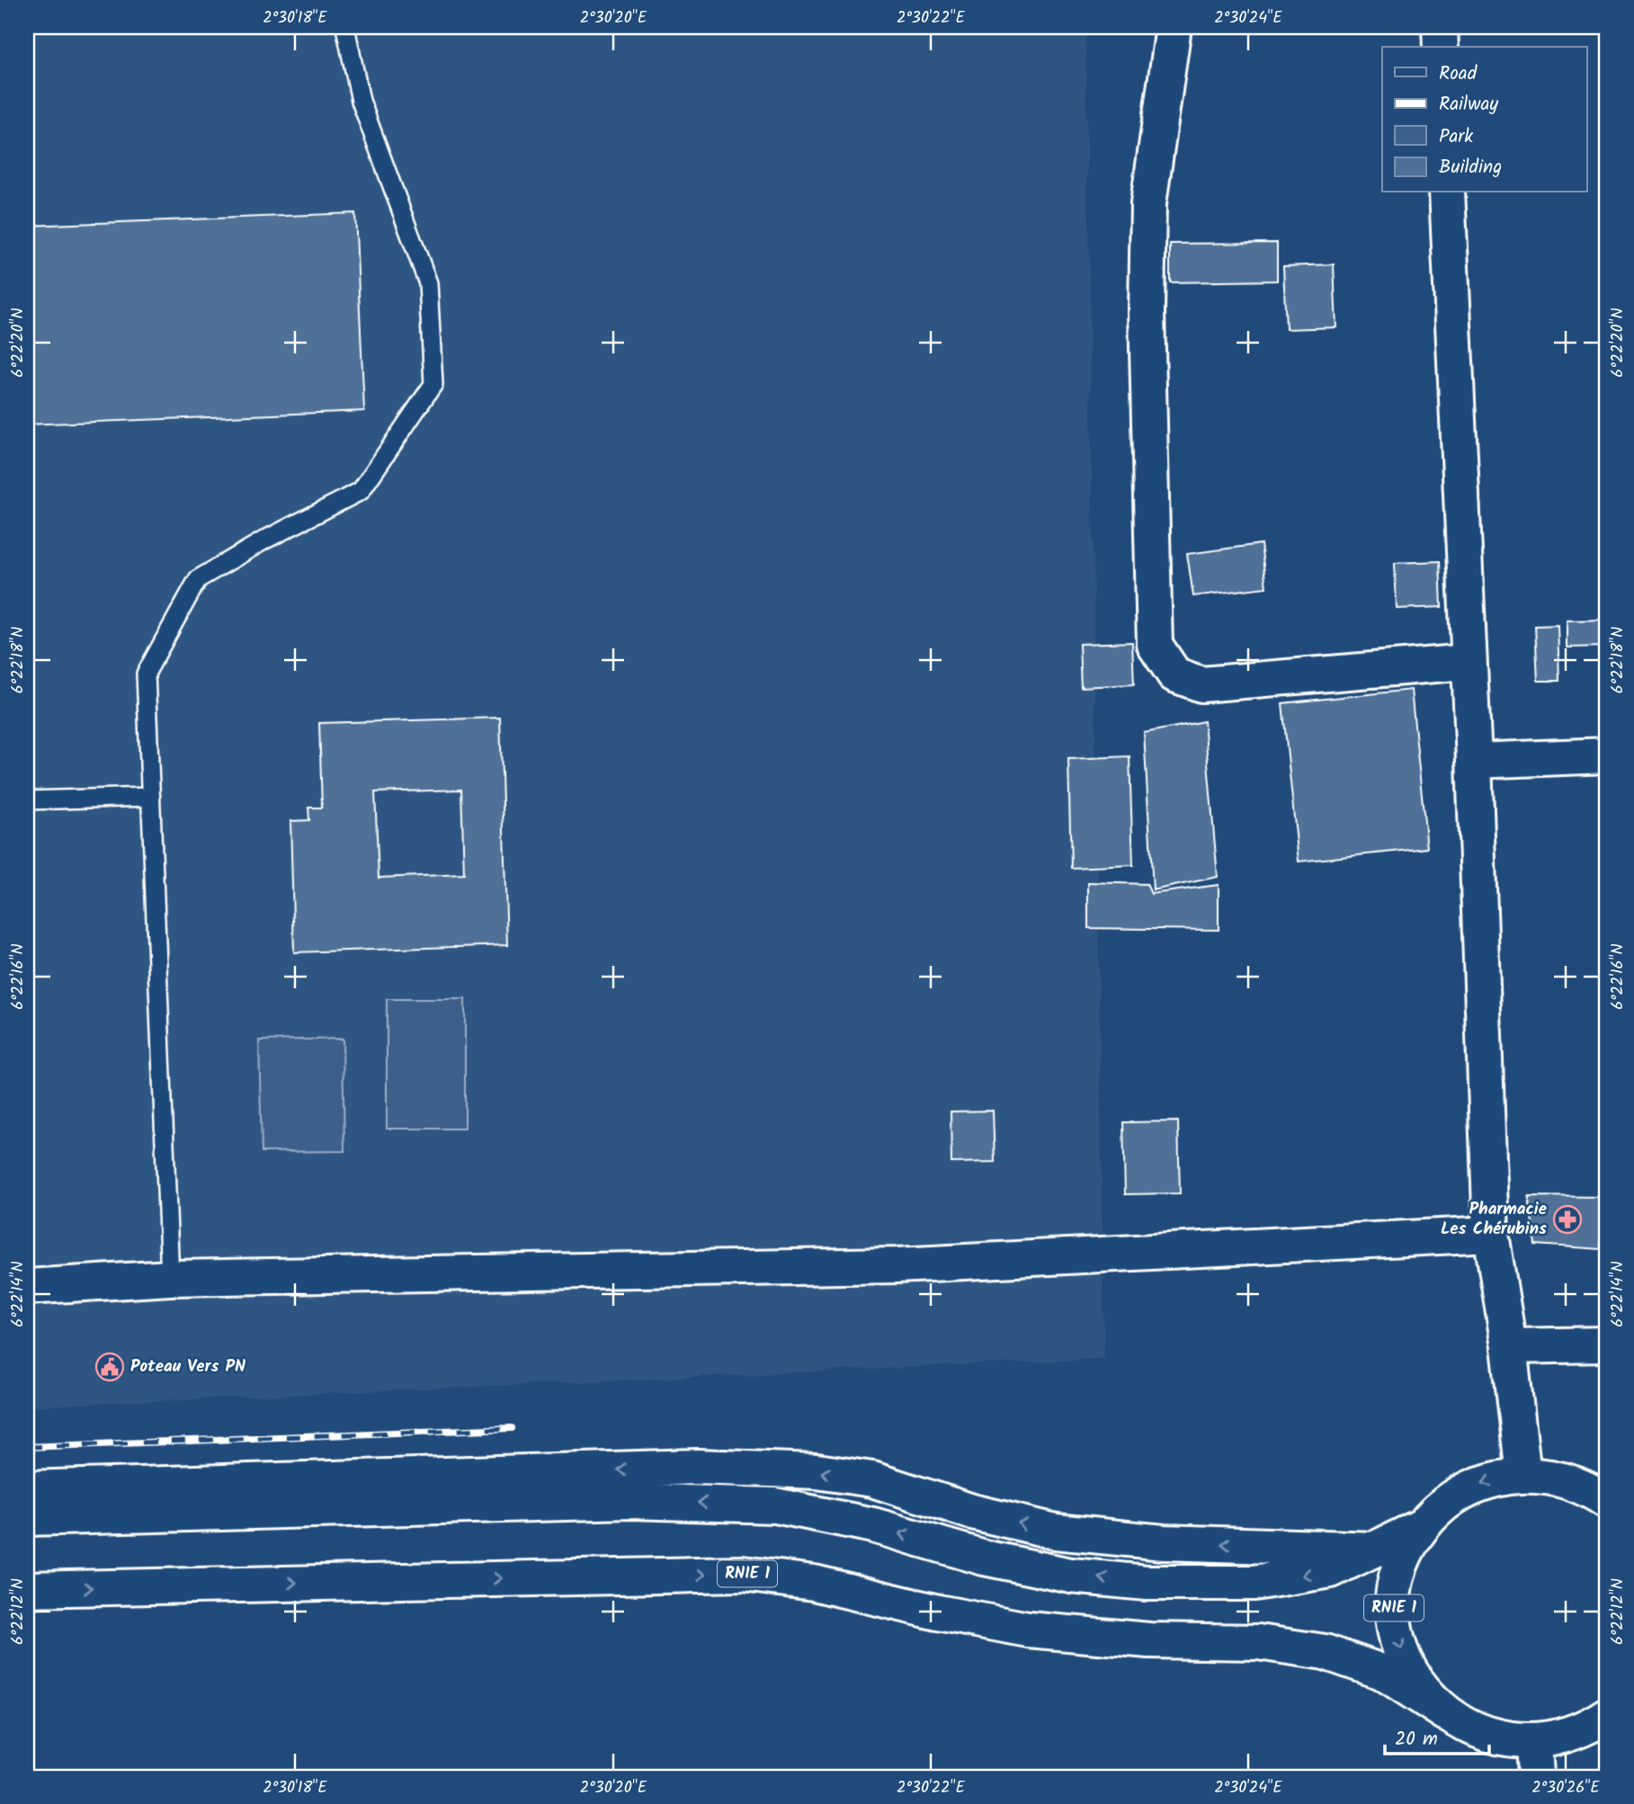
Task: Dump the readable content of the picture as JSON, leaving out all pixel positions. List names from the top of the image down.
{
  "streets": {
    "main road": ["RNIE 1"]
  },
  "places": {
    "pharmacy": ["Pharmacie Les Chérubins"],
    "public building": ["Poteau Vers PN"]
  },
  "legend": [
    "Road",
    "Railway",
    "Park",
    "Building"
  ],
  "scale_bar": "20 m",
  "coordinates": [
    "2°30'18\"E",
    "2°30'20\"E",
    "2°30'22\"E",
    "2°30'24\"E",
    "6°22'20\"N",
    "6°22'18\"N",
    "6°22'16\"N",
    "6°22'14\"N",
    "6°22'12\"N",
    "2°30'26\"E"
  ]
}
